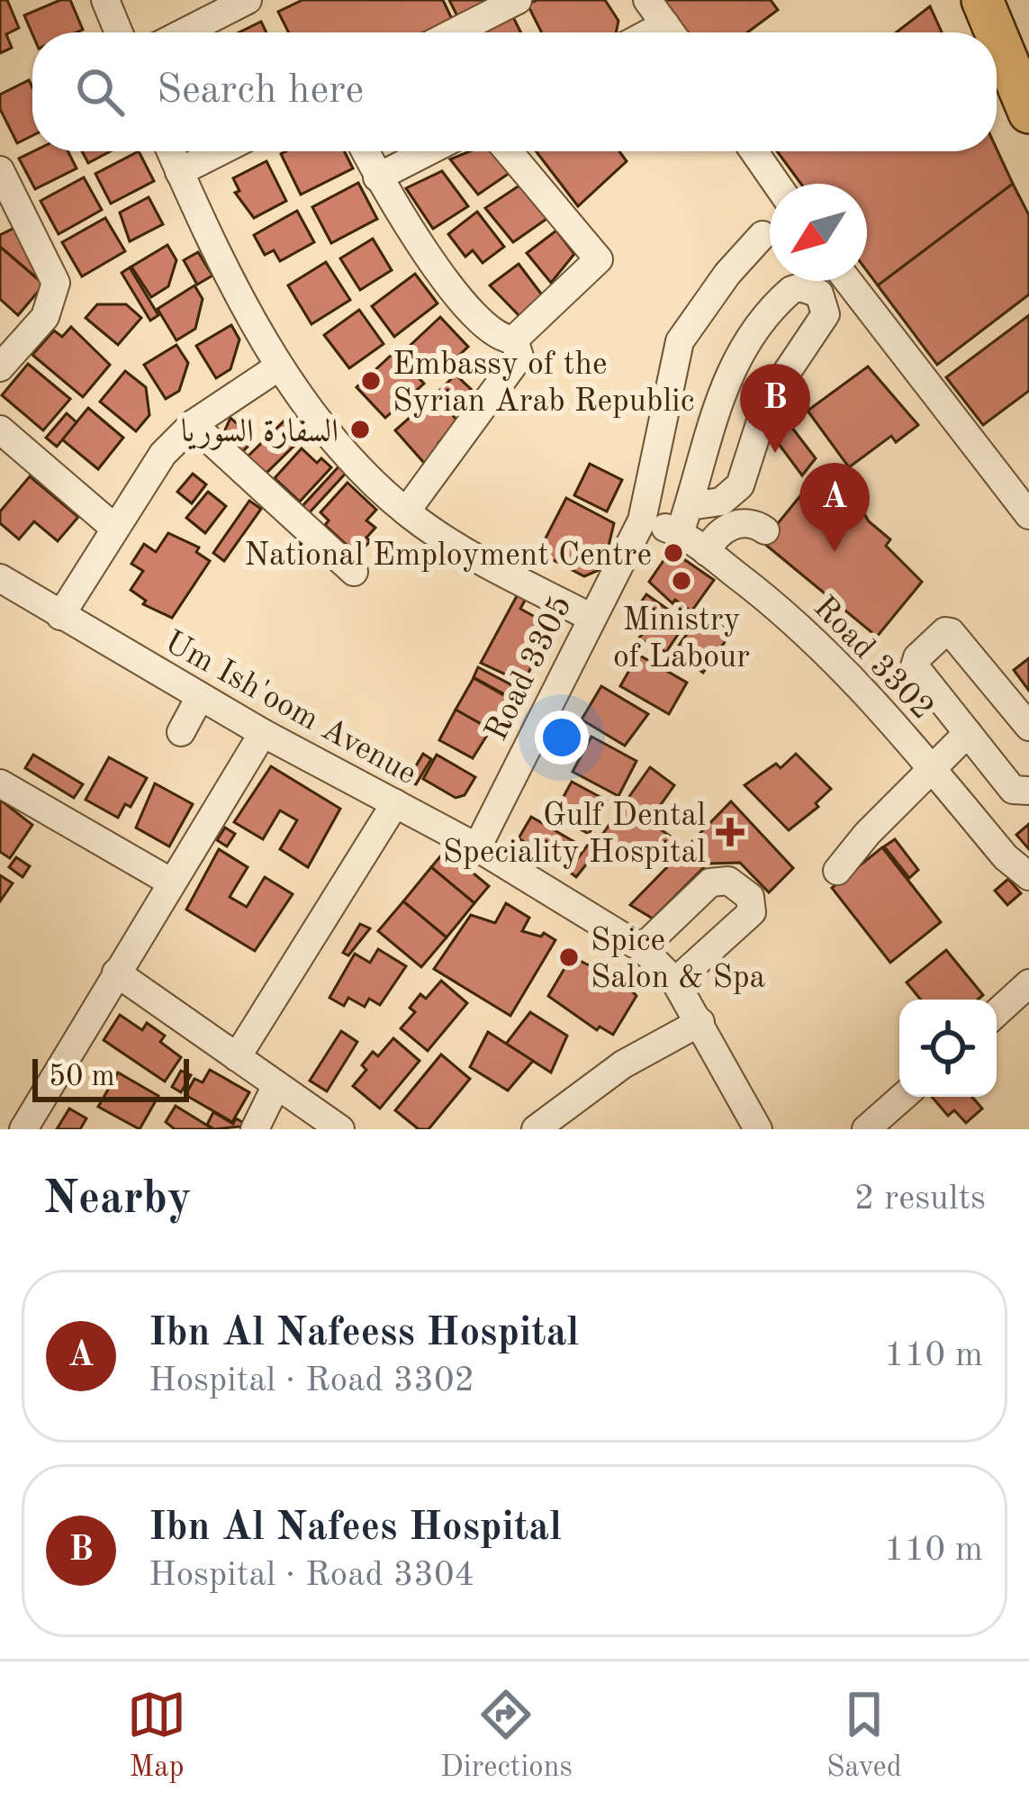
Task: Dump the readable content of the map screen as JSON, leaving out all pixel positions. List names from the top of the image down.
{
  "streets": {
    "street": ["Road 3302", "Road 3305", "Um Ish'oom Avenue"]
  },
  "crossings": [
    ["Road 3302", "Road 3305"],
    ["Road 3305", "Um Ish'oom Avenue"]
  ],
  "places": {
    "other": [
      "Embassy of the Syrian Arab Republic",
      "السفارة السوريا",
      "National Employment Centre",
      "Ministry of Labour",
      "Spice Salon & Spa"
    ],
    "health": ["Gulf Dental Speciality Hospital"]
  },
  "scale_bar": "50 m",
  "north": "bottom left",
  "page": {
    "search": "Search here",
    "pins": ["B", "A"],
    "scale": "50 m",
    "heading": ["Nearby", "2 results"],
    "list": [
      {
        "mark": "A",
        "name": "Ibn Al Nafeess Hospital",
        "note": "Hospital · Road 3302",
        "value": "110 m"
      },
      {
        "mark": "B",
        "name": "Ibn Al Nafees Hospital",
        "note": "Hospital · Road 3304",
        "value": "110 m"
      }
    ],
    "nav": ["Map", "Directions", "Saved"]
  }
}
